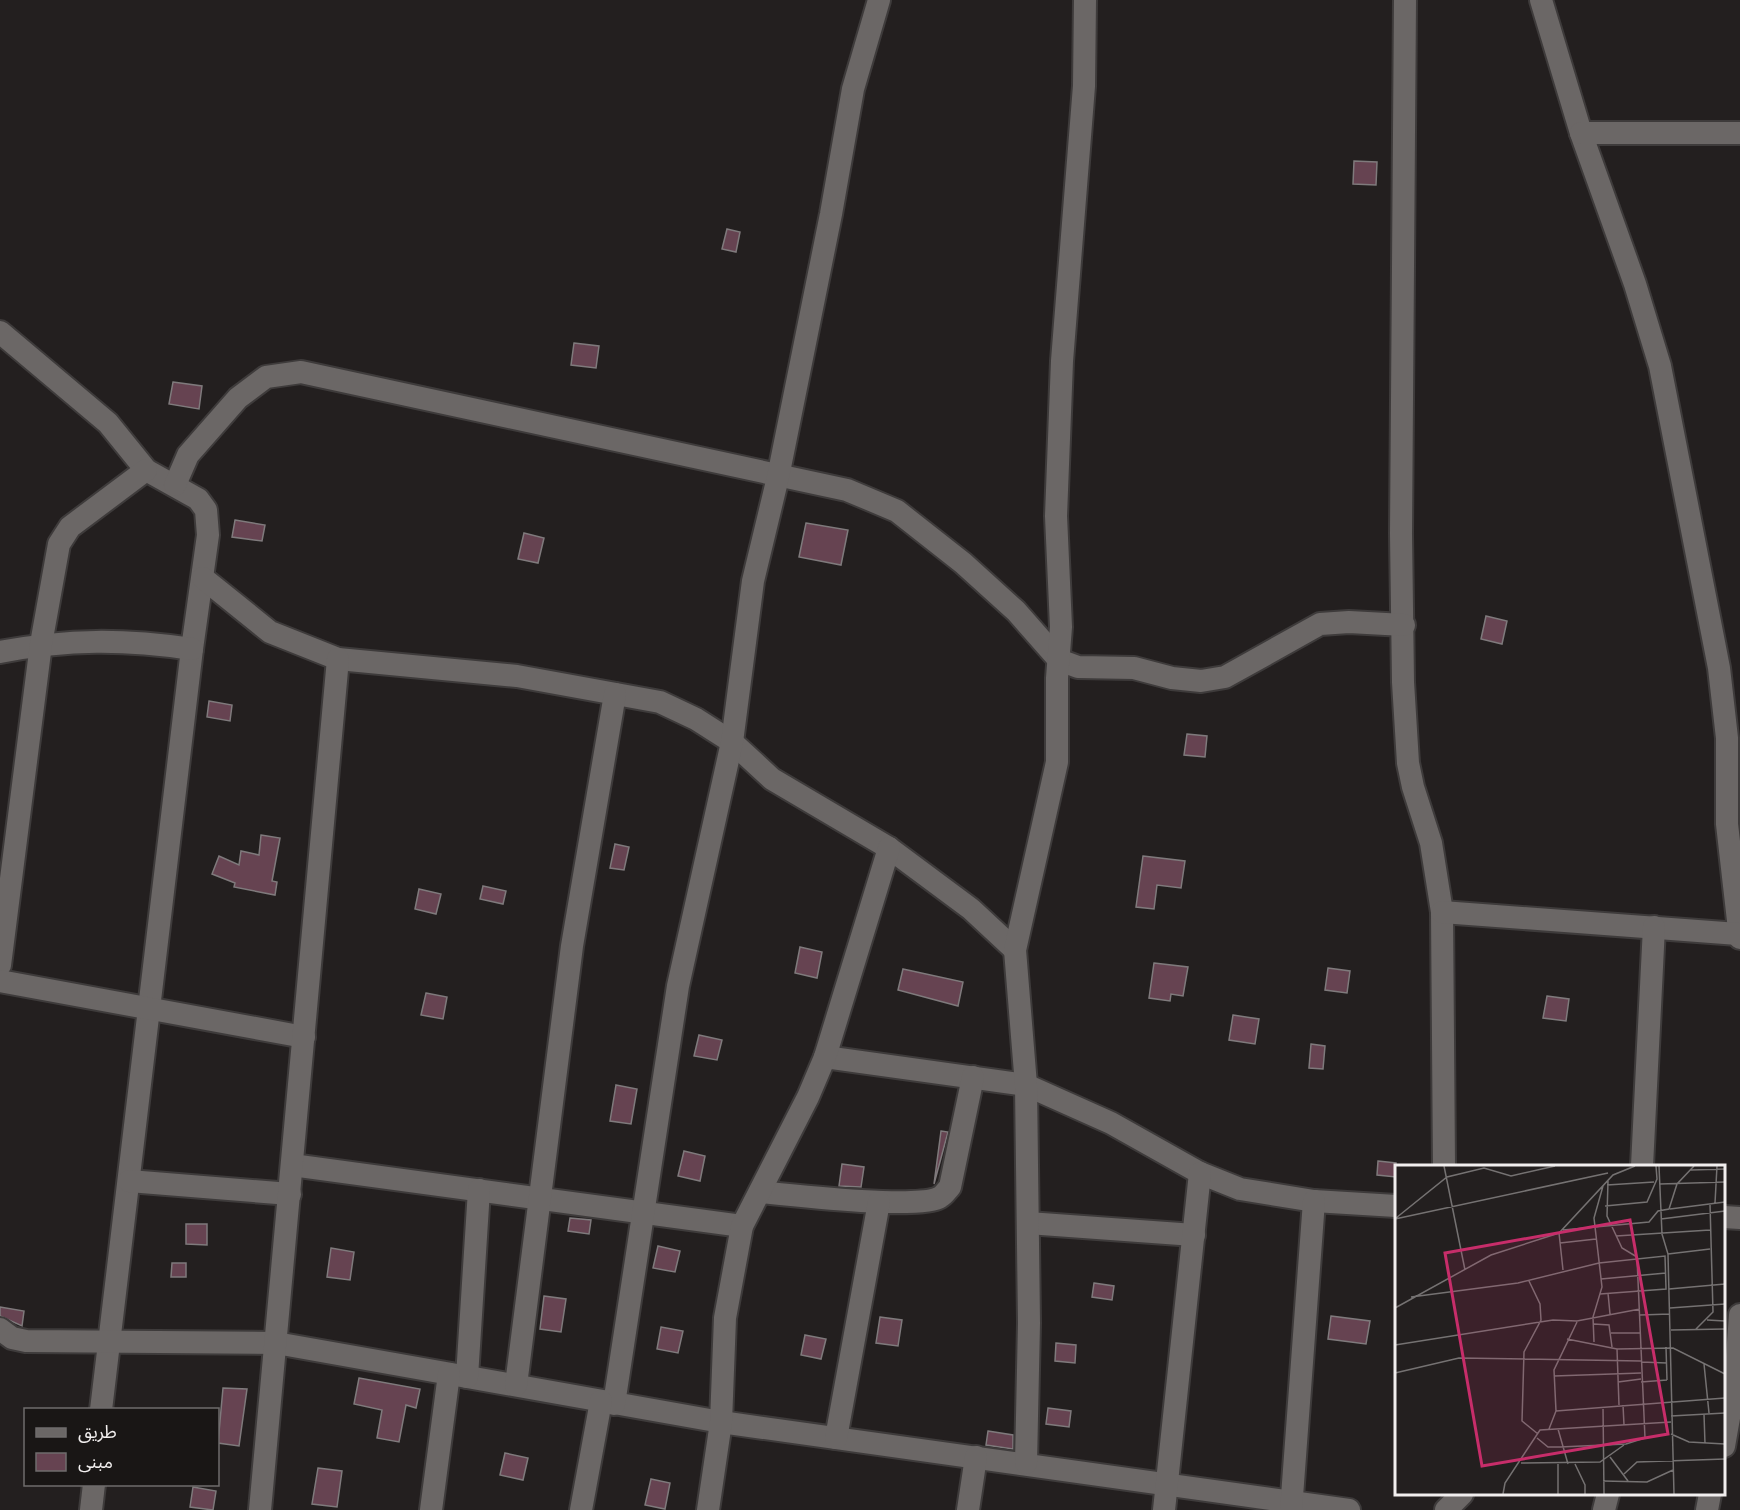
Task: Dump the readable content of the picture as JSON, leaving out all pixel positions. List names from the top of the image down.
{
  "legend": ["طريق", "مبنى"]
}
